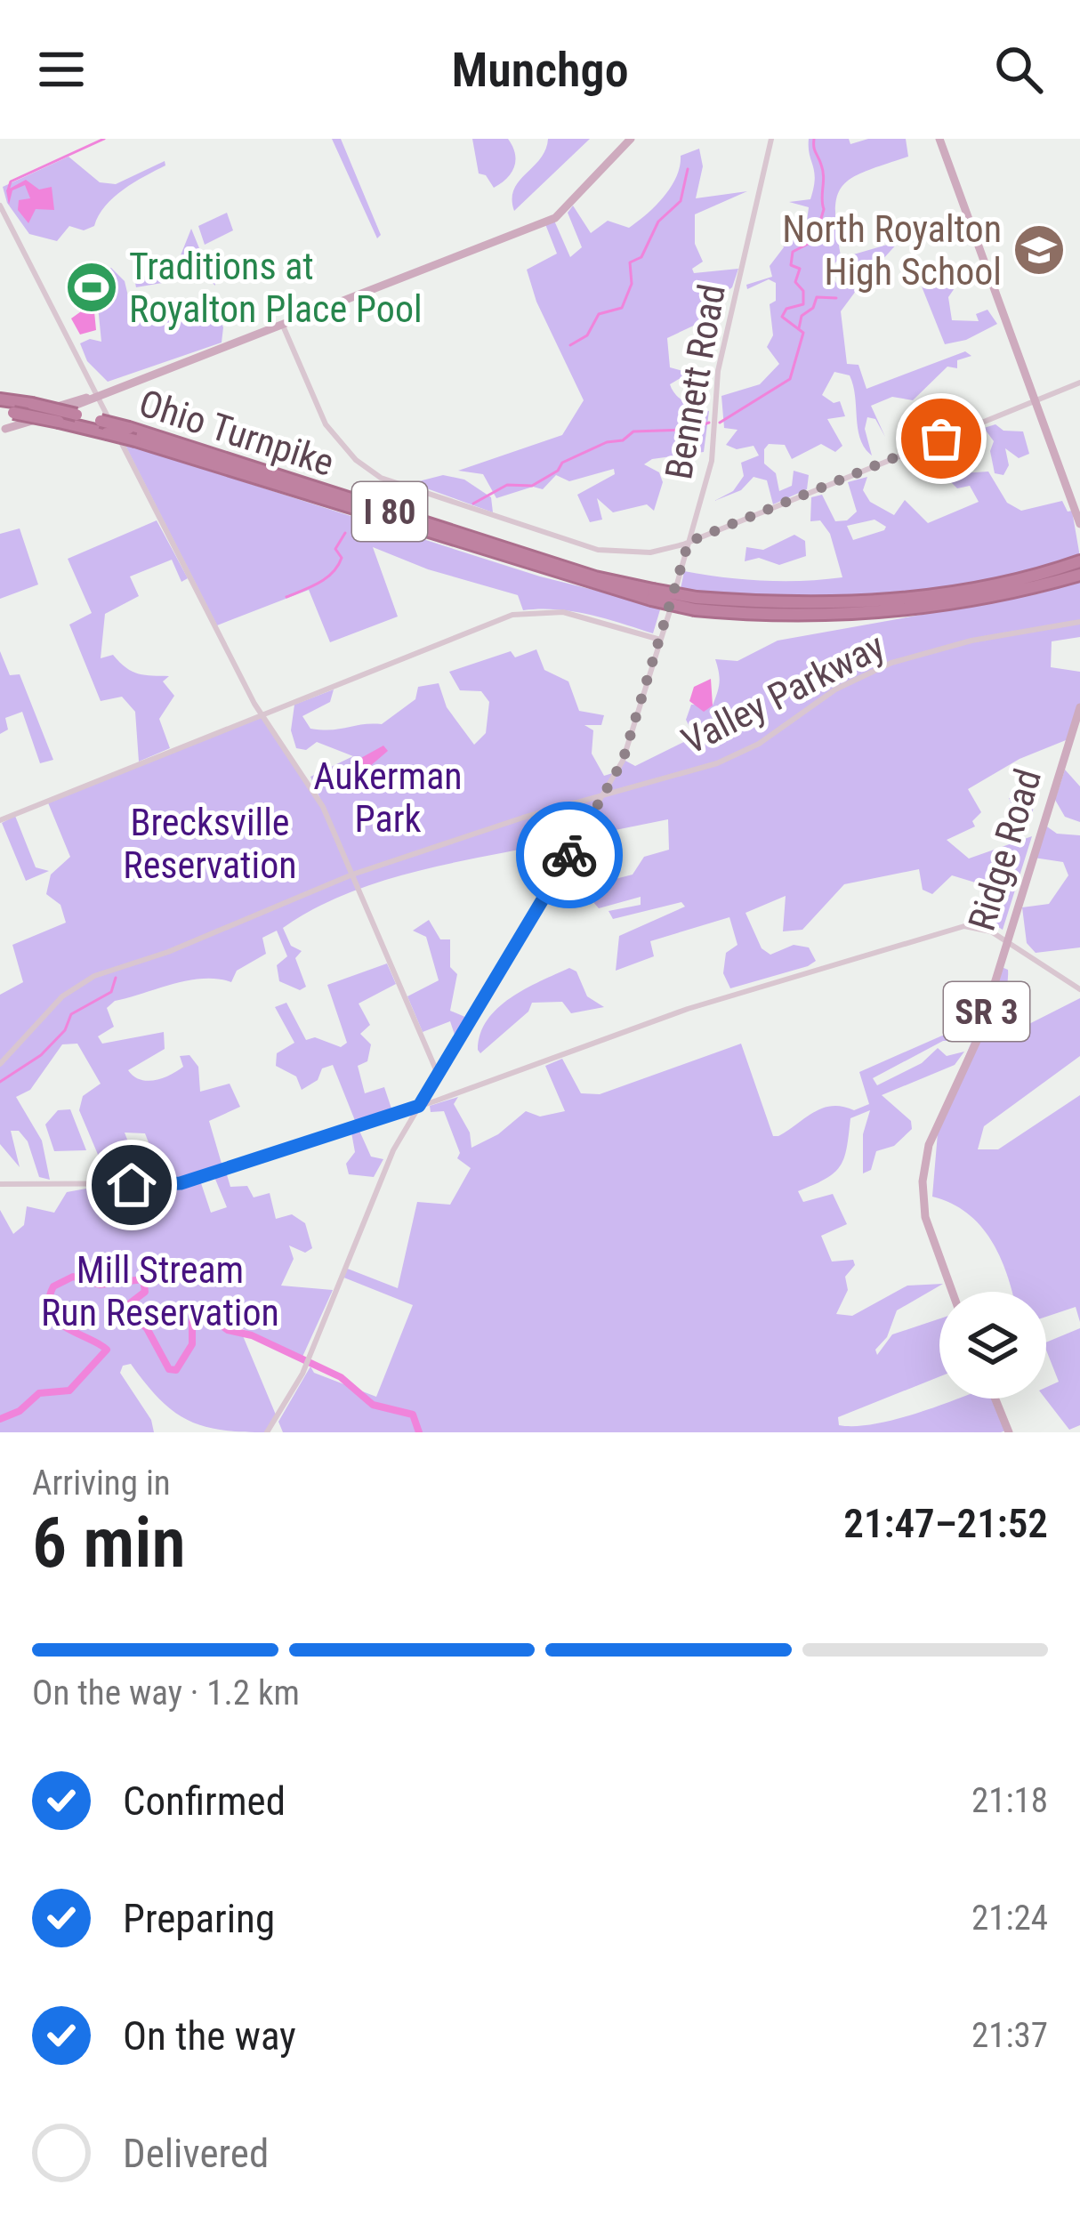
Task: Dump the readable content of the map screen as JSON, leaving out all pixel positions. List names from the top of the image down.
{
  "streets": {
    "highway": ["Ohio Turnpike", "I 80"],
    "main road": ["Ridge Road", "SR 3"],
    "street": ["Bennett Road", "Valley Parkway"]
  },
  "crossings": [
    ["Bennett Road", "Valley Parkway"]
  ],
  "parks": ["Aukerman Park", "Brecksville Reservation", "Mill Stream Run Reservation"],
  "places": {
    "school or university": ["North Royalton High School"],
    "sports": ["Traditions at Royalton Place Pool"]
  },
  "page": {
    "header": "Munchgo",
    "heading": ["6 min", "Arriving in", "21:47–21:52"],
    "bar": "On the way · 1.2 km",
    "list": [
      ["Confirmed", "21:18"],
      ["Preparing", "21:24"],
      ["On the way", "21:37"],
      "Delivered"
    ]
  }
}
